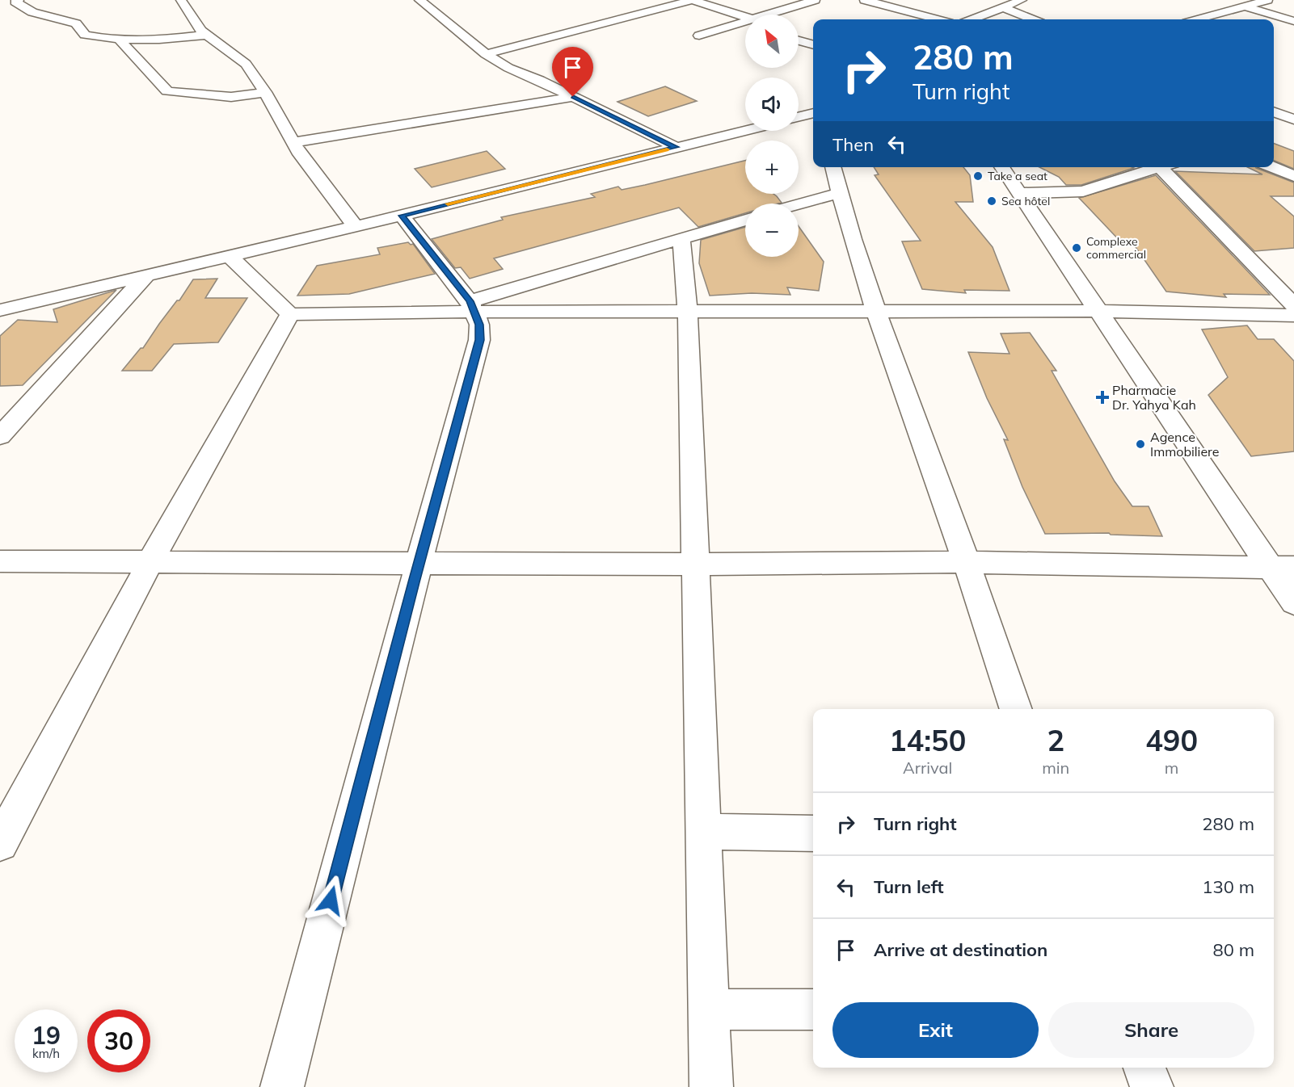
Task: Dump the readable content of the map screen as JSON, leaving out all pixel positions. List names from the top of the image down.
{
  "places": {
    "other": [
      "Take a seat",
      "Sea hôtel",
      "Complexe commercial",
      "Agence Immobiliere"
    ],
    "health": ["Pharmacie Dr. Yahya Kah"]
  },
  "north": "top left",
  "page": {
    "map_buttons": ["+", "−"],
    "turn": ["280 m", "Turn right"],
    "then": "Then",
    "eta": [
      "14:50",
      "Arrival",
      "2",
      "min",
      "490",
      "m"
    ],
    "list": [
      {
        "name": "Turn right",
        "value": "280 m"
      },
      {
        "name": "Turn left",
        "value": "130 m"
      },
      {
        "name": "Arrive at destination",
        "value": "80 m"
      }
    ],
    "buttons": ["Exit", "Share"],
    "speed": "19 km/h",
    "limit": "30"
  }
}
